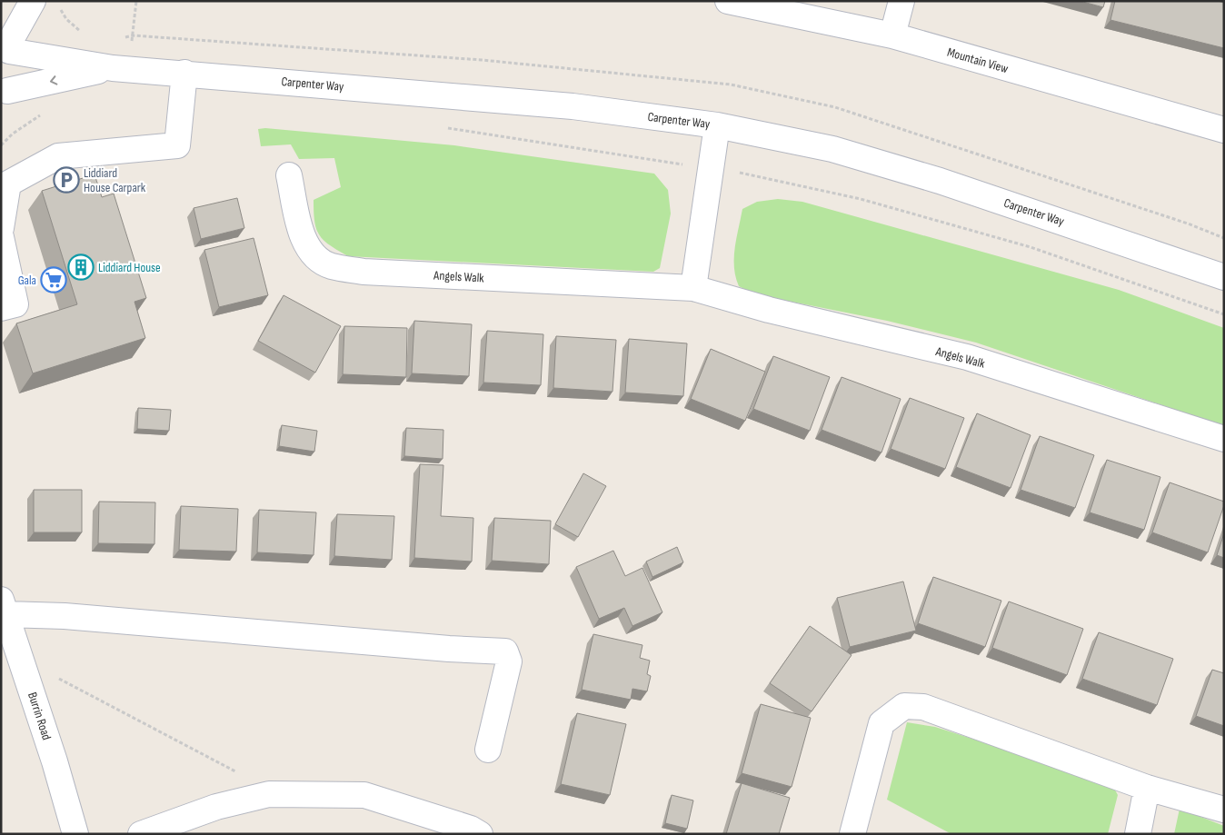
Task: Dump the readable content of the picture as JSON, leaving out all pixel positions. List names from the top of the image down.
{
  "streets": {
    "street": [
      "Mountain View",
      "Carpenter Way",
      "Angels Walk",
      "Burrin Road"
    ]
  },
  "places": {
    "parking": ["Liddiard House Carpark"],
    "building": ["Liddiard House"],
    "supermarket": ["Gala"]
  }
}
